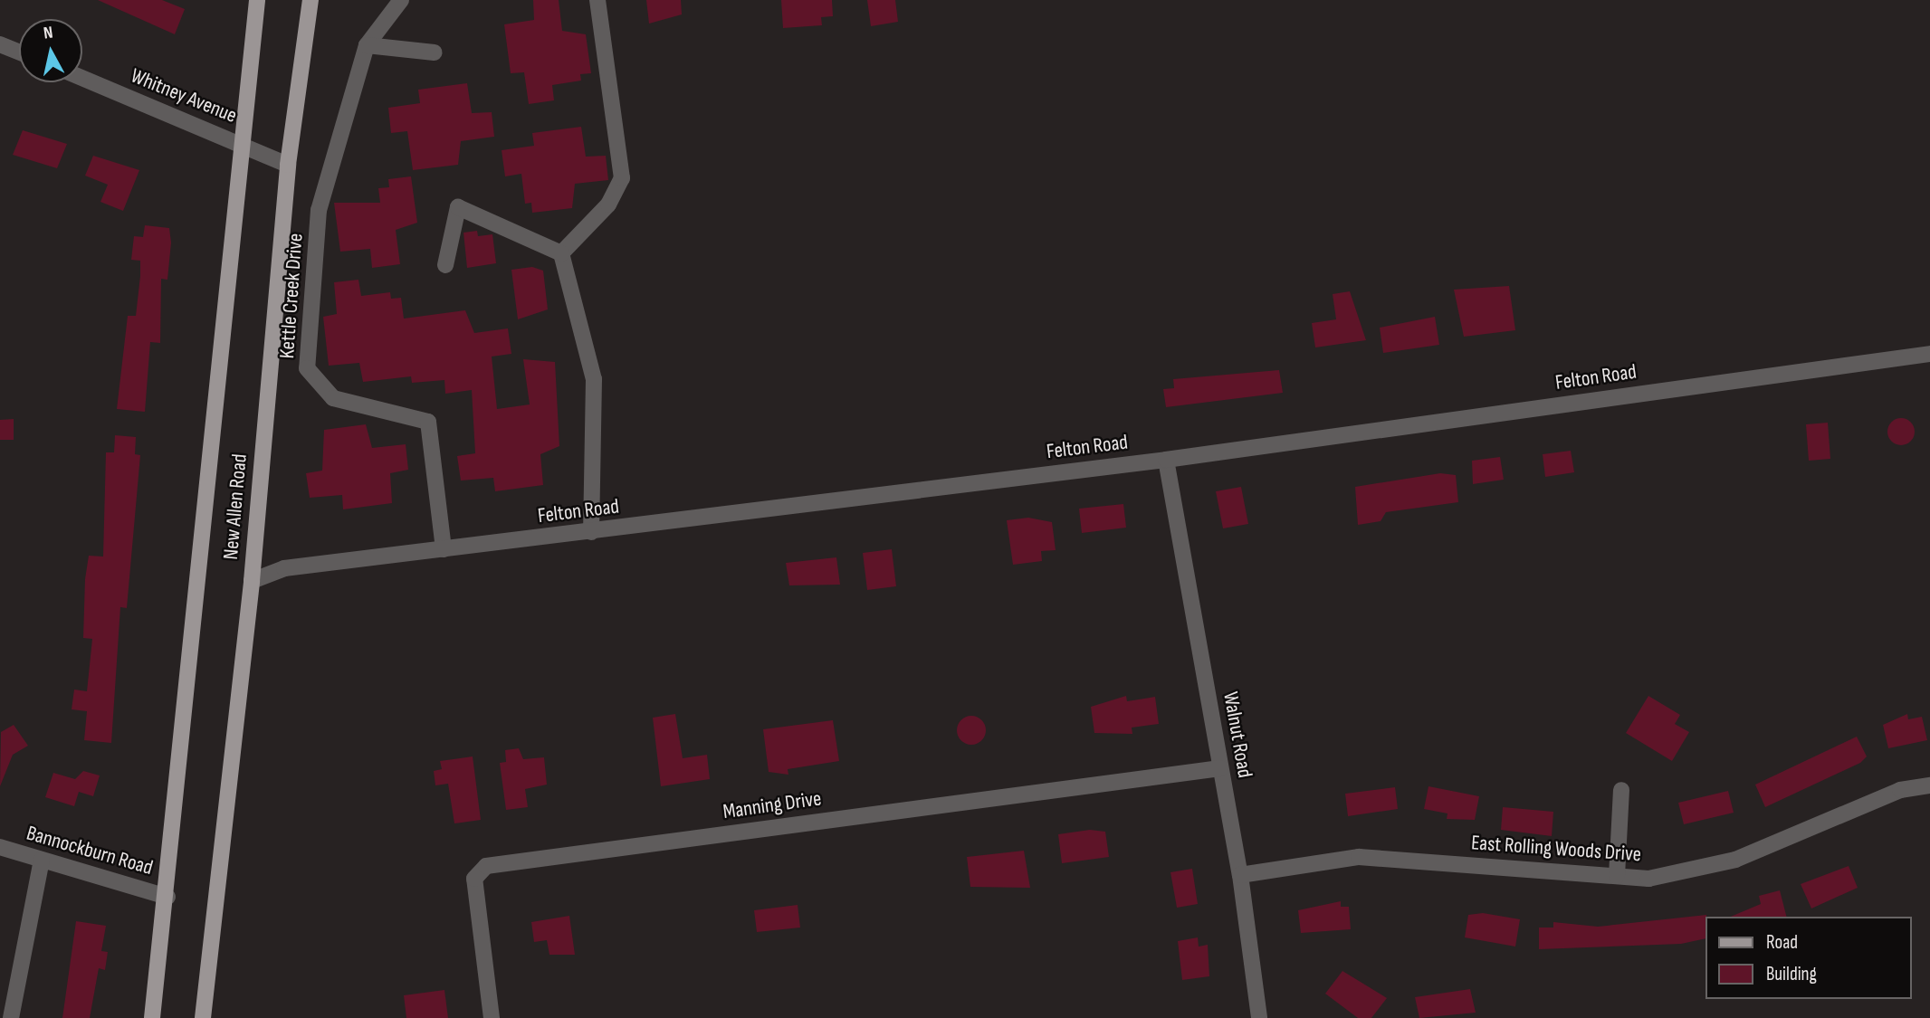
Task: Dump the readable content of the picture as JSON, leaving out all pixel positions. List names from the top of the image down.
{
  "streets": {
    "main road": ["New Allen Road"],
    "street": [
      "Whitney Avenue",
      "Kettle Creek Drive",
      "Felton Road",
      "Walnut Road",
      "Manning Drive",
      "East Rolling Woods Drive",
      "Bannockburn Road"
    ]
  },
  "crossings": [
    ["Whitney Avenue", "New Allen Road"],
    ["Kettle Creek Drive", "Felton Road"],
    ["Felton Road", "New Allen Road"],
    ["Felton Road", "Walnut Road"],
    ["New Allen Road", "Bannockburn Road"],
    ["Walnut Road", "Manning Drive"],
    ["Walnut Road", "East Rolling Woods Drive"]
  ],
  "legend": ["Road", "Building"],
  "north": "top"
}
